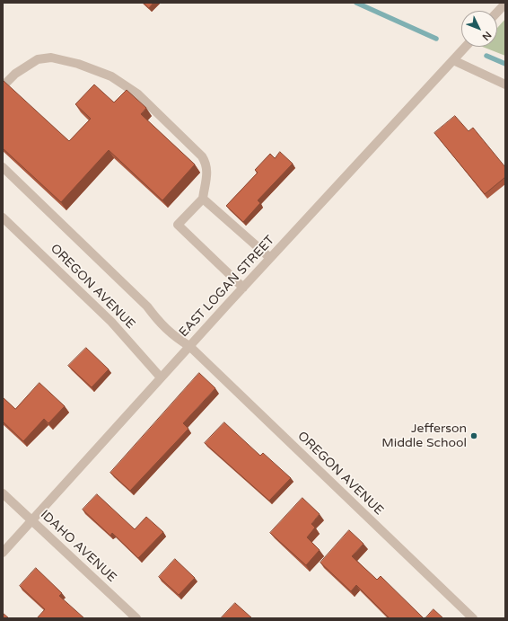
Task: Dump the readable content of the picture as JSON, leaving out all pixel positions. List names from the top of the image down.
{
  "streets": {
    "street": ["OREGON AVENUE", "EAST LOGAN STREET", "IDAHO AVENUE"]
  },
  "crossings": [
    ["OREGON AVENUE", "EAST LOGAN STREET"],
    ["EAST LOGAN STREET", "IDAHO AVENUE"]
  ],
  "places": ["Jefferson Middle School"],
  "north": "bottom right"
}
